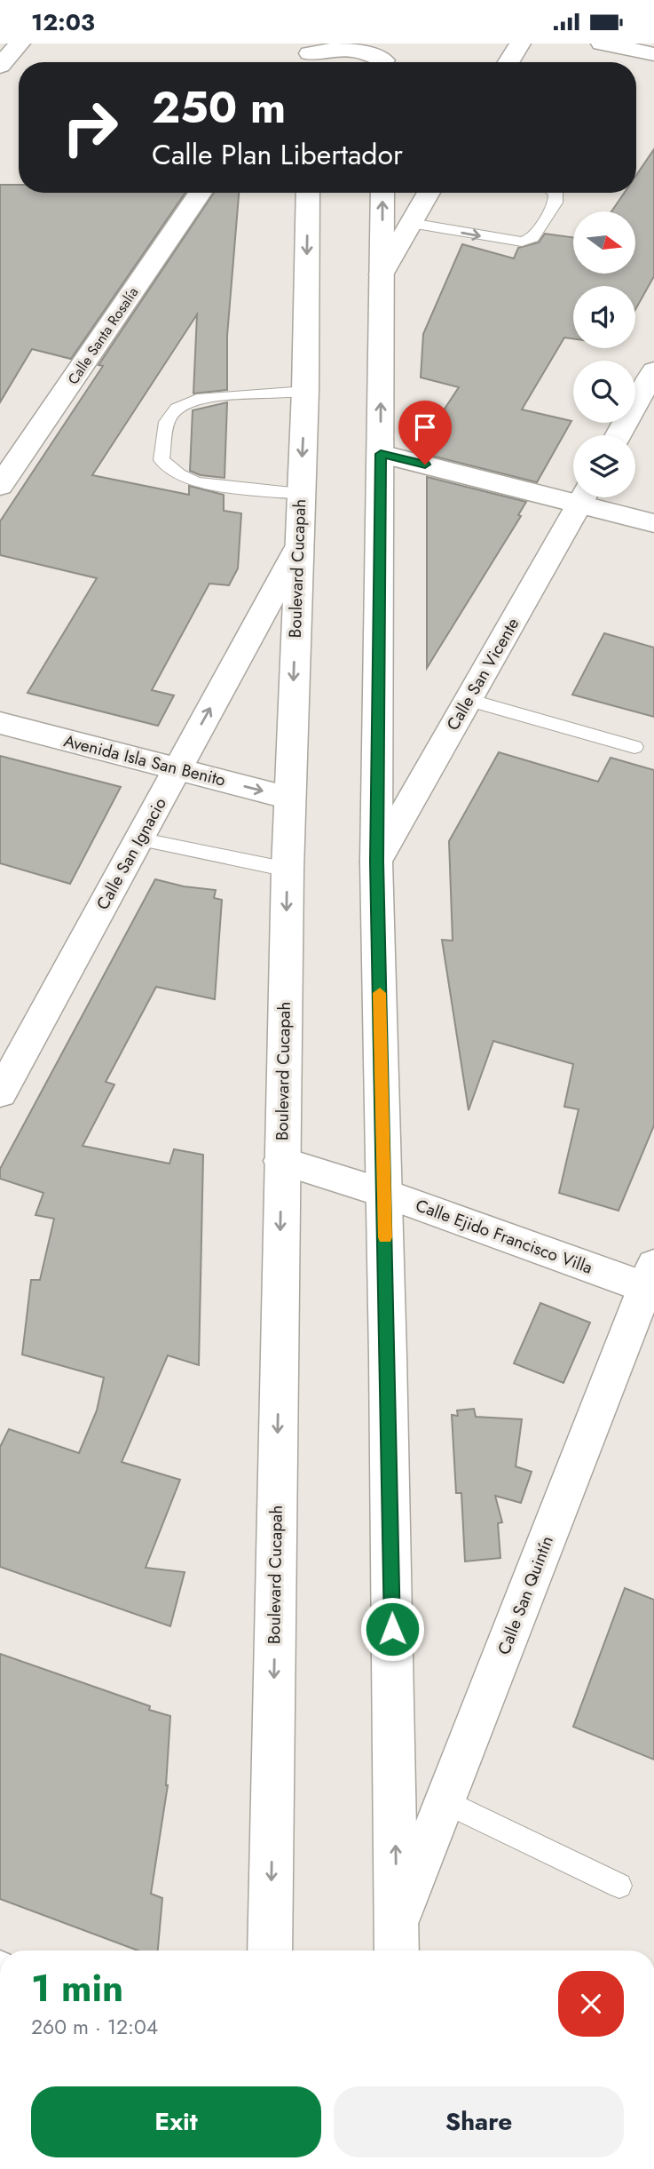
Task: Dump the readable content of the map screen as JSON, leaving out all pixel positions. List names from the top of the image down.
{
  "streets": {
    "main road": [
      "Calle Santa Rosalía",
      "Boulevard Cucapah",
      "Calle San Vicente",
      "Avenida Isla San Benito",
      "Calle San Ignacio",
      "Calle Ejido Francisco Villa",
      "Calle San Quintín"
    ]
  },
  "crossings": [
    ["Boulevard Cucapah", "Avenida Isla San Benito"],
    ["Boulevard Cucapah", "Calle San Ignacio"],
    ["Boulevard Cucapah", "Calle Ejido Francisco Villa"],
    ["Avenida Isla San Benito", "Calle San Ignacio"],
    ["Calle Ejido Francisco Villa", "Calle San Quintín"]
  ],
  "one_way": ["Avenida Isla San Benito", "Calle San Ignacio"],
  "north": "right",
  "page": {
    "status": "12:03",
    "turn": ["250 m", "Calle Plan Libertador"],
    "heading": ["1 min", "260 m · 12:04"],
    "buttons": ["Exit", "Share"]
  }
}
